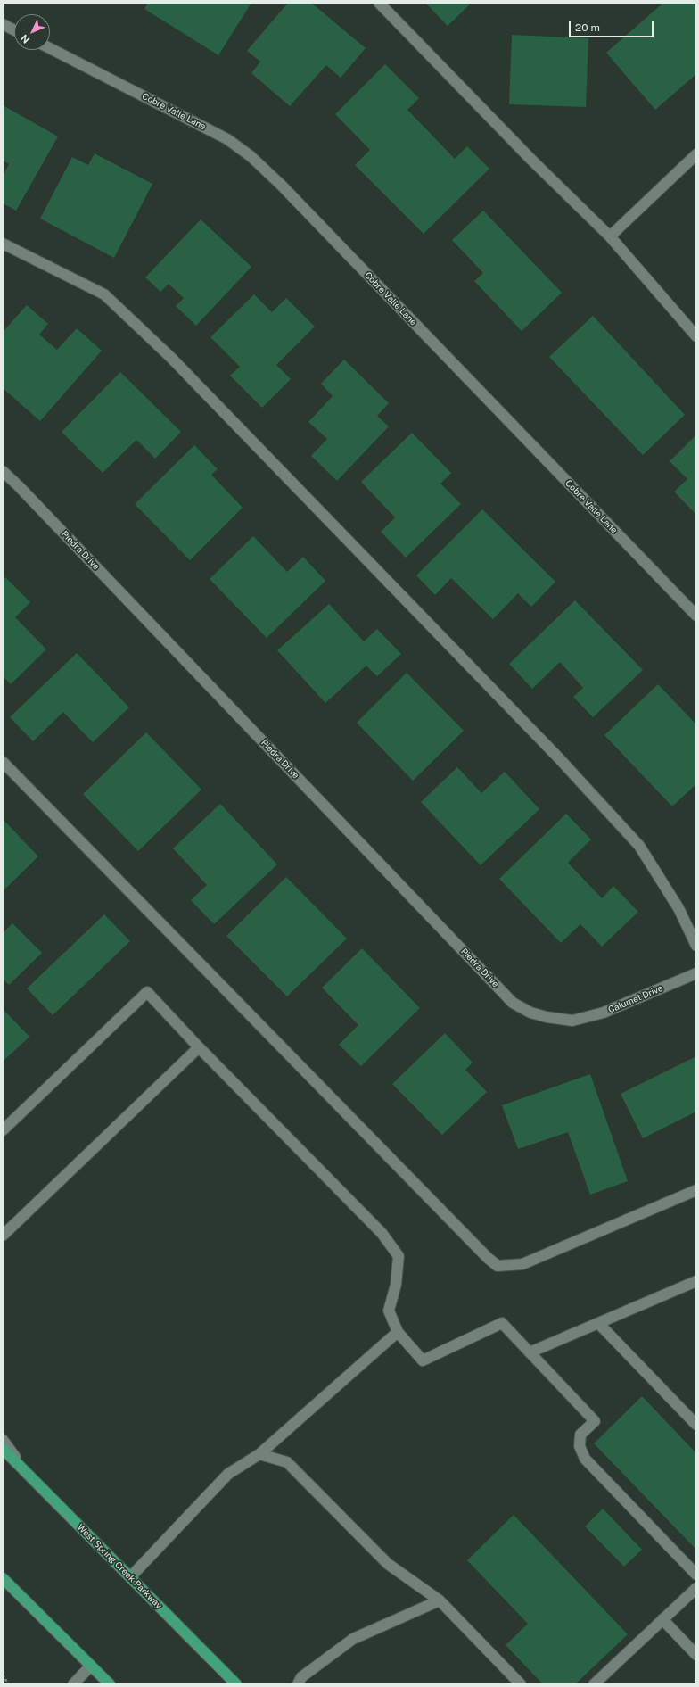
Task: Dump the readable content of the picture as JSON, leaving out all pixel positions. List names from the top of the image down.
{
  "streets": {
    "main road": ["West Spring Creek Parkway"],
    "street": ["Cobre Valle Lane", "Piedra Drive", "Calumet Drive"]
  },
  "crossings": [
    ["Piedra Drive", "Calumet Drive"]
  ],
  "scale_bar": "20 m",
  "north": "bottom left"
}
